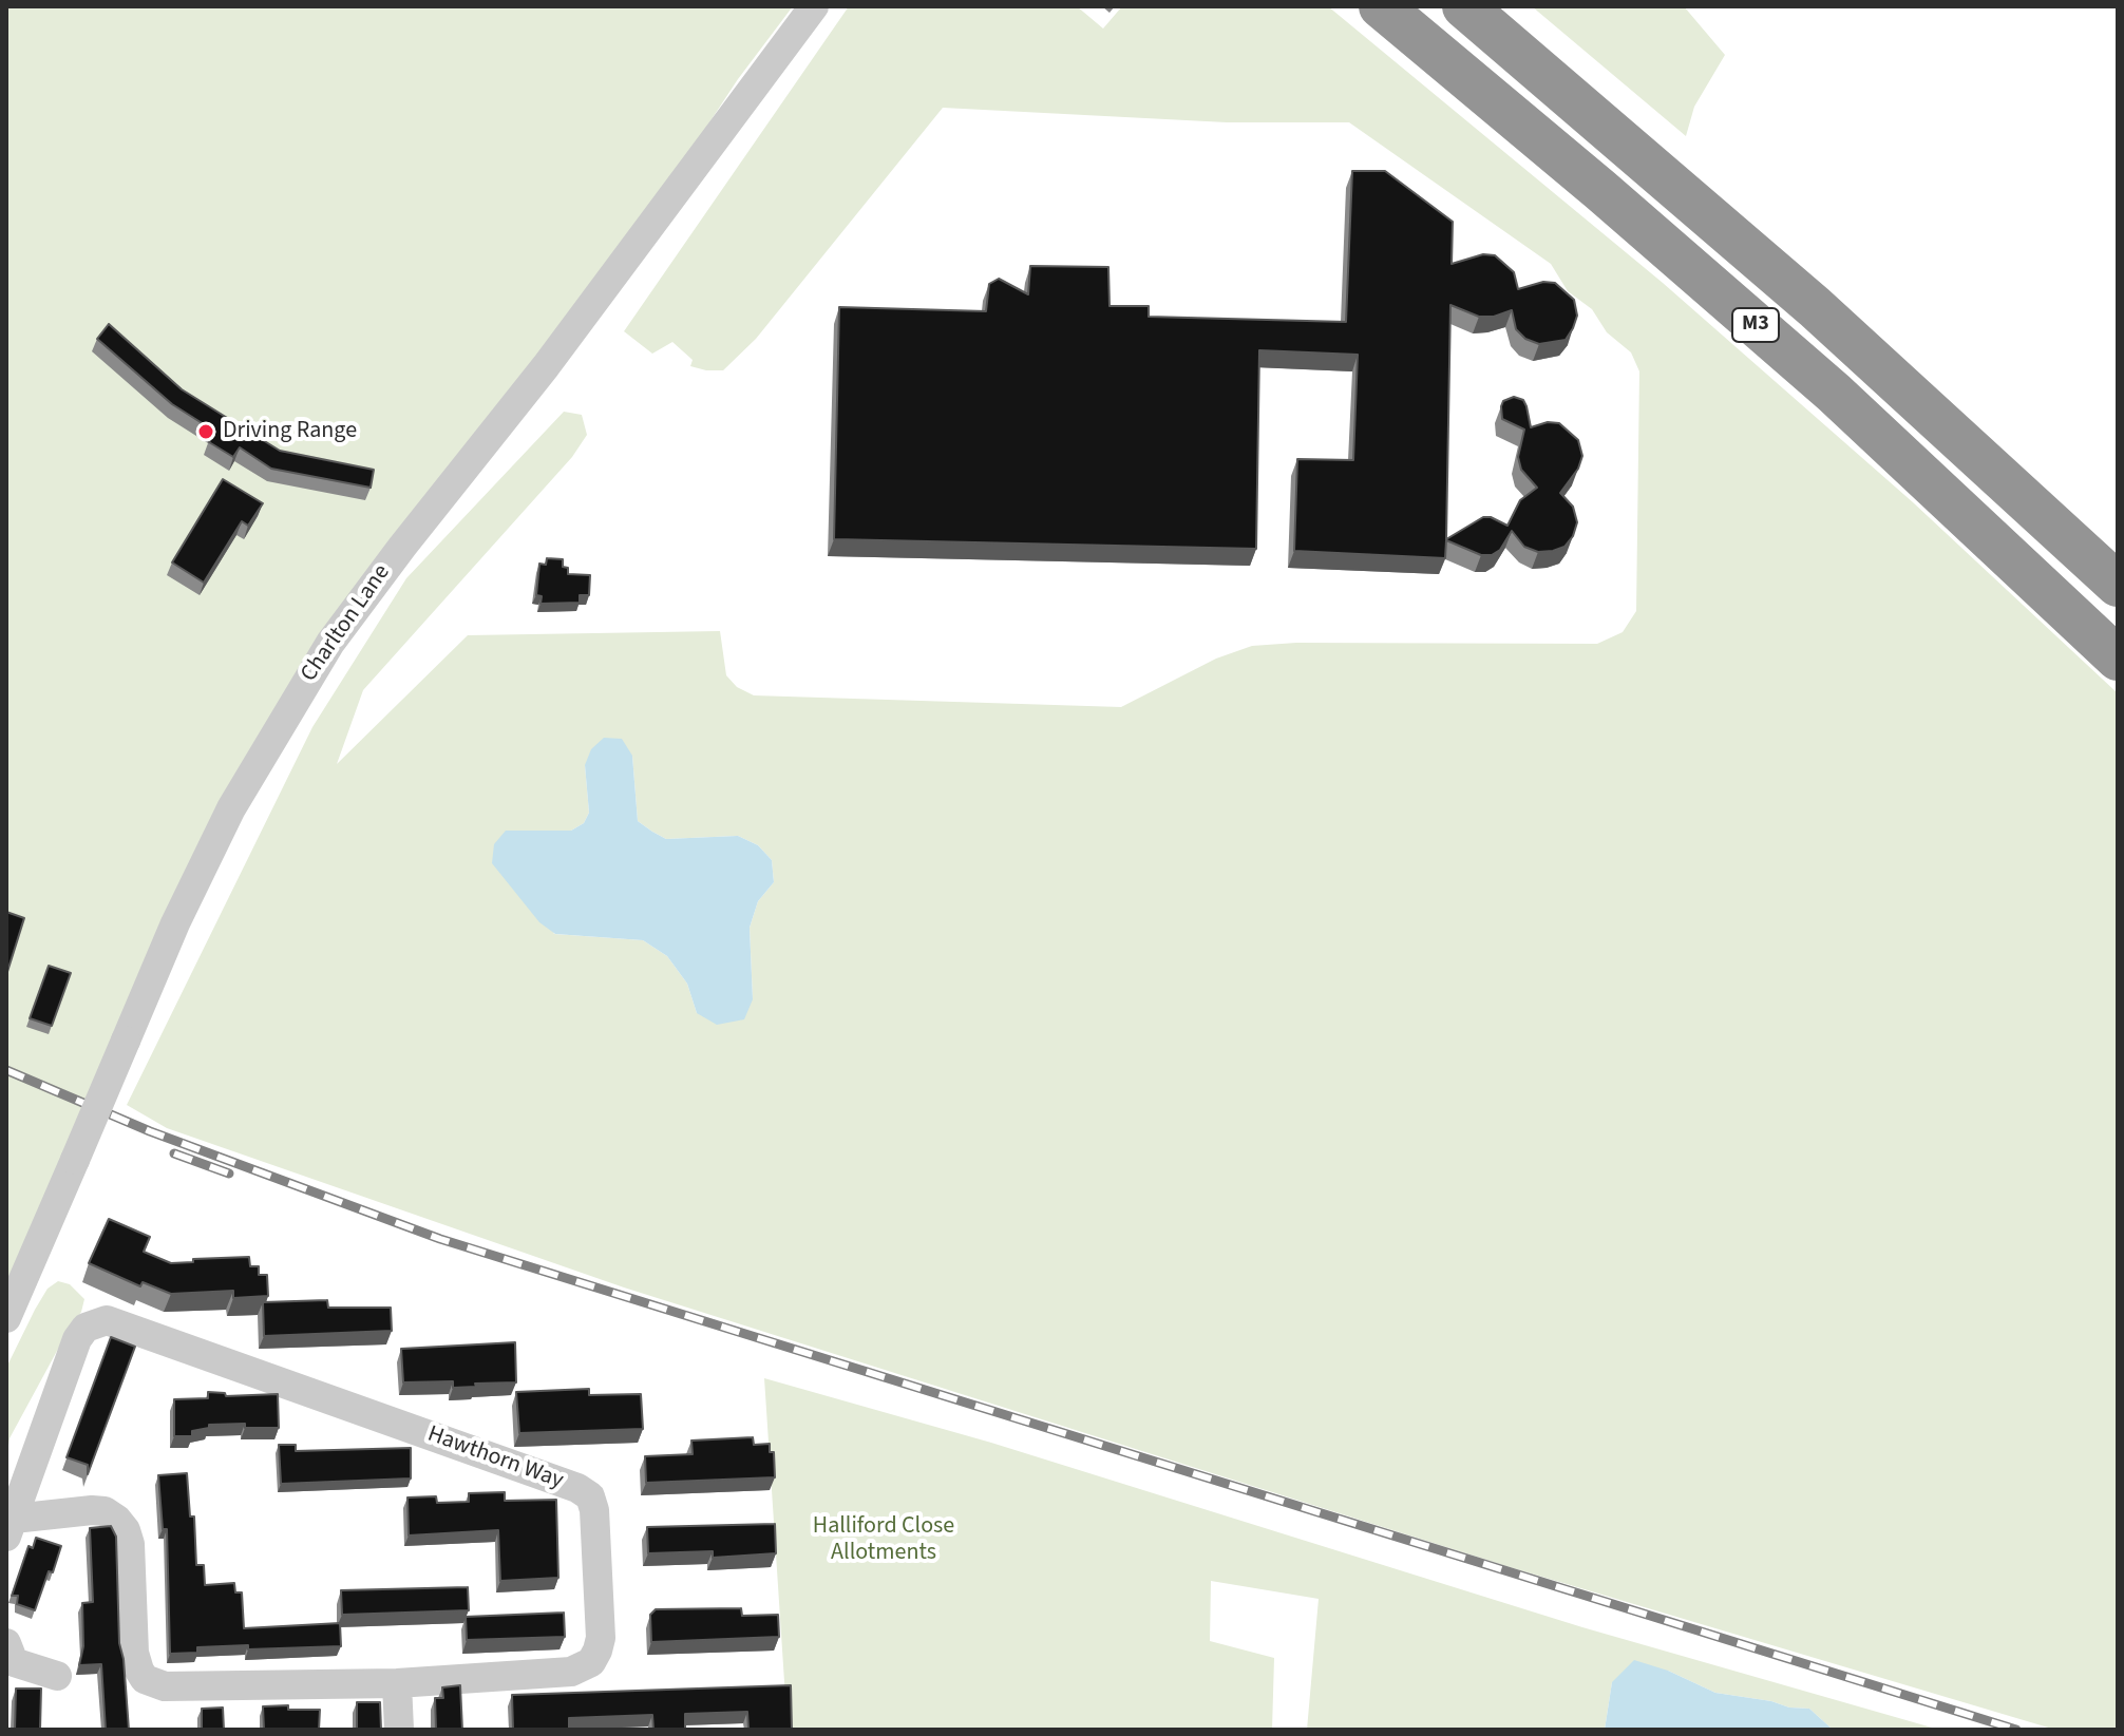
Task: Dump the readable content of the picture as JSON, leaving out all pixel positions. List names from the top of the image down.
{
  "streets": {
    "highway": ["M3"],
    "street": ["Charlton Lane", "Hawthorn Way"]
  },
  "parks": ["Halliford Close Allotments"],
  "places": ["Driving Range"]
}
